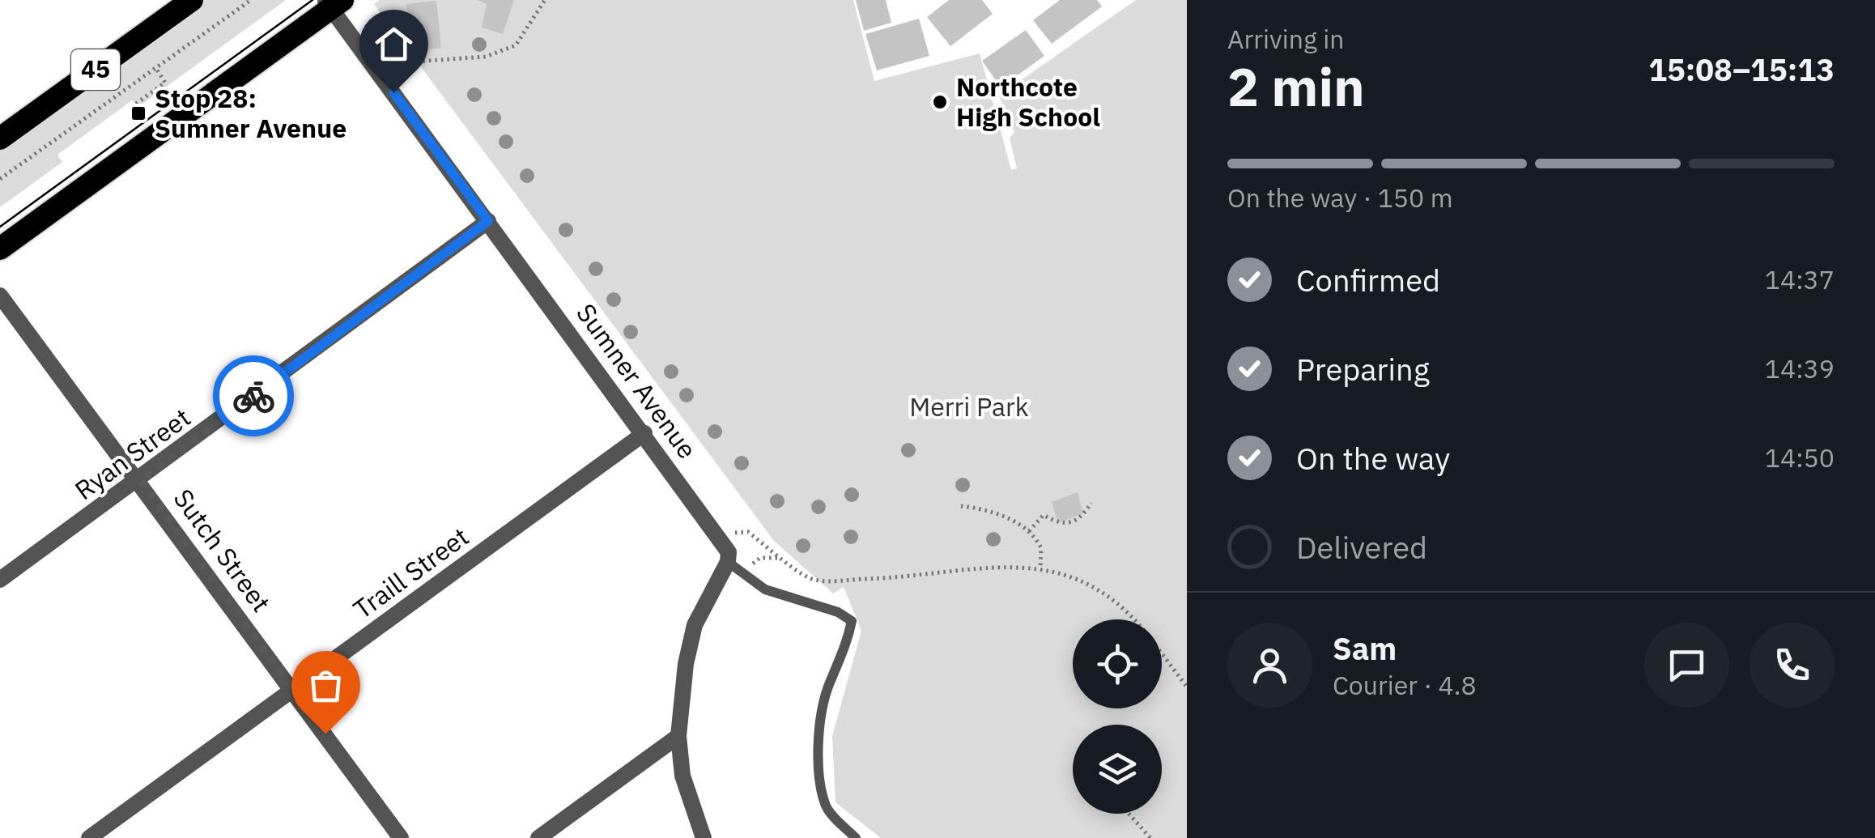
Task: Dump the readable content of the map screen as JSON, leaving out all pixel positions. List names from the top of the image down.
{
  "streets": {
    "highway": ["45"],
    "street": [
      "Sumner Avenue",
      "Ryan Street",
      "Sutch Street",
      "Traill Street"
    ]
  },
  "crossings": [
    ["Sumner Avenue", "Ryan Street"],
    ["Sumner Avenue", "Traill Street"],
    ["Ryan Street", "Sutch Street"],
    ["Sutch Street", "Traill Street"]
  ],
  "parks": ["Merri Park"],
  "places": {
    "other": ["Northcote High School"],
    "transit": ["Stop 28: Sumner Avenue"]
  },
  "page": {
    "heading": ["2 min", "Arriving in", "15:08–15:13"],
    "panel": ["Sam", "Courier · 4.8"],
    "bar": "On the way · 150 m",
    "list": [
      ["Confirmed", "14:37"],
      ["Preparing", "14:39"],
      ["On the way", "14:50"],
      "Delivered"
    ]
  }
}
